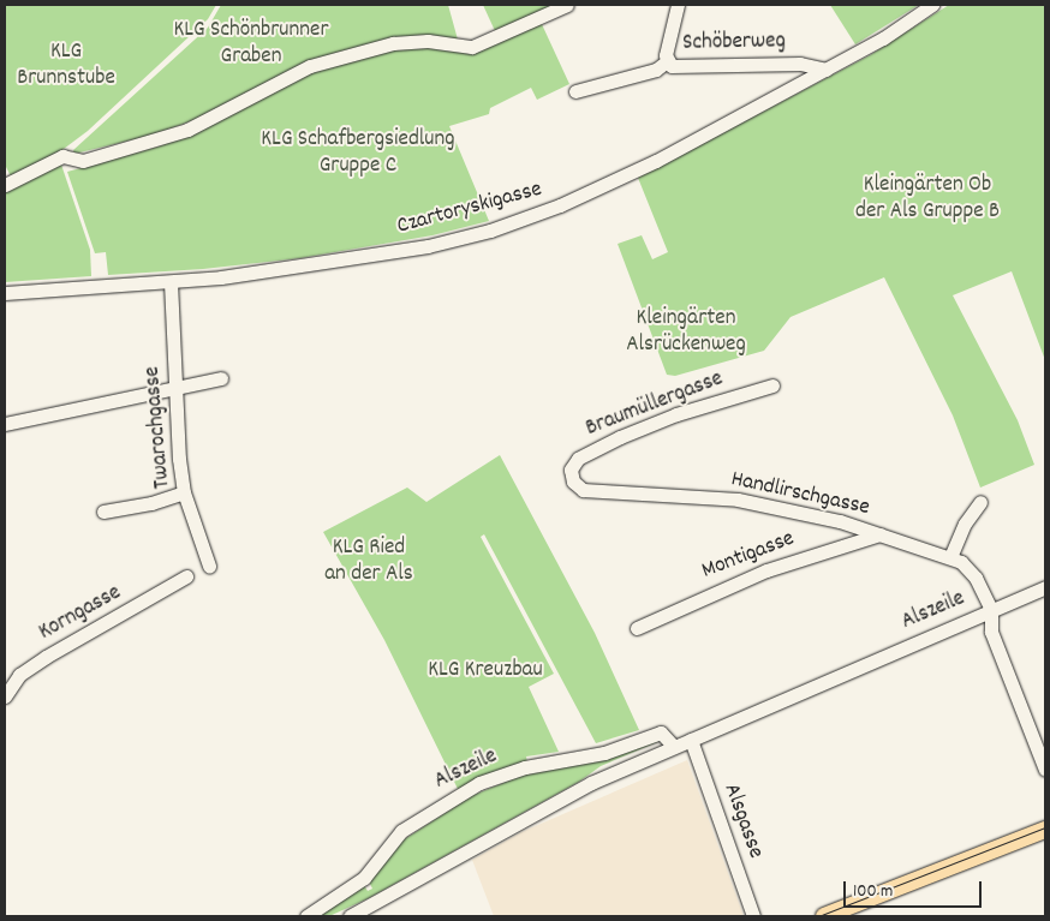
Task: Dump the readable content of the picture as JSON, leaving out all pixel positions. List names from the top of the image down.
{
  "streets": {
    "street": [
      "Schöberweg",
      "Czartoryskigasse",
      "Braumüllergasse",
      "Twarochgasse",
      "Handlirschgasse",
      "Montigasse",
      "Alszeile",
      "Korngasse",
      "Alsgasse"
    ]
  },
  "crossings": [
    ["Schöberweg", "Czartoryskigasse"],
    ["Czartoryskigasse", "Twarochgasse"],
    ["Braumüllergasse", "Handlirschgasse"],
    ["Handlirschgasse", "Montigasse"],
    ["Handlirschgasse", "Alszeile"],
    ["Alszeile", "Alsgasse"]
  ],
  "parks": [
    "KLG Schönbrunner Graben",
    "KLG Brunnstube",
    "KLG Schafbergsiedlung Gruppe C",
    "Kleingärten Ob der Als Gruppe B",
    "Kleingärten Alsrückenweg",
    "KLG Ried an der Als",
    "KLG Kreuzbau"
  ],
  "scale_bar": "100 m"
}
